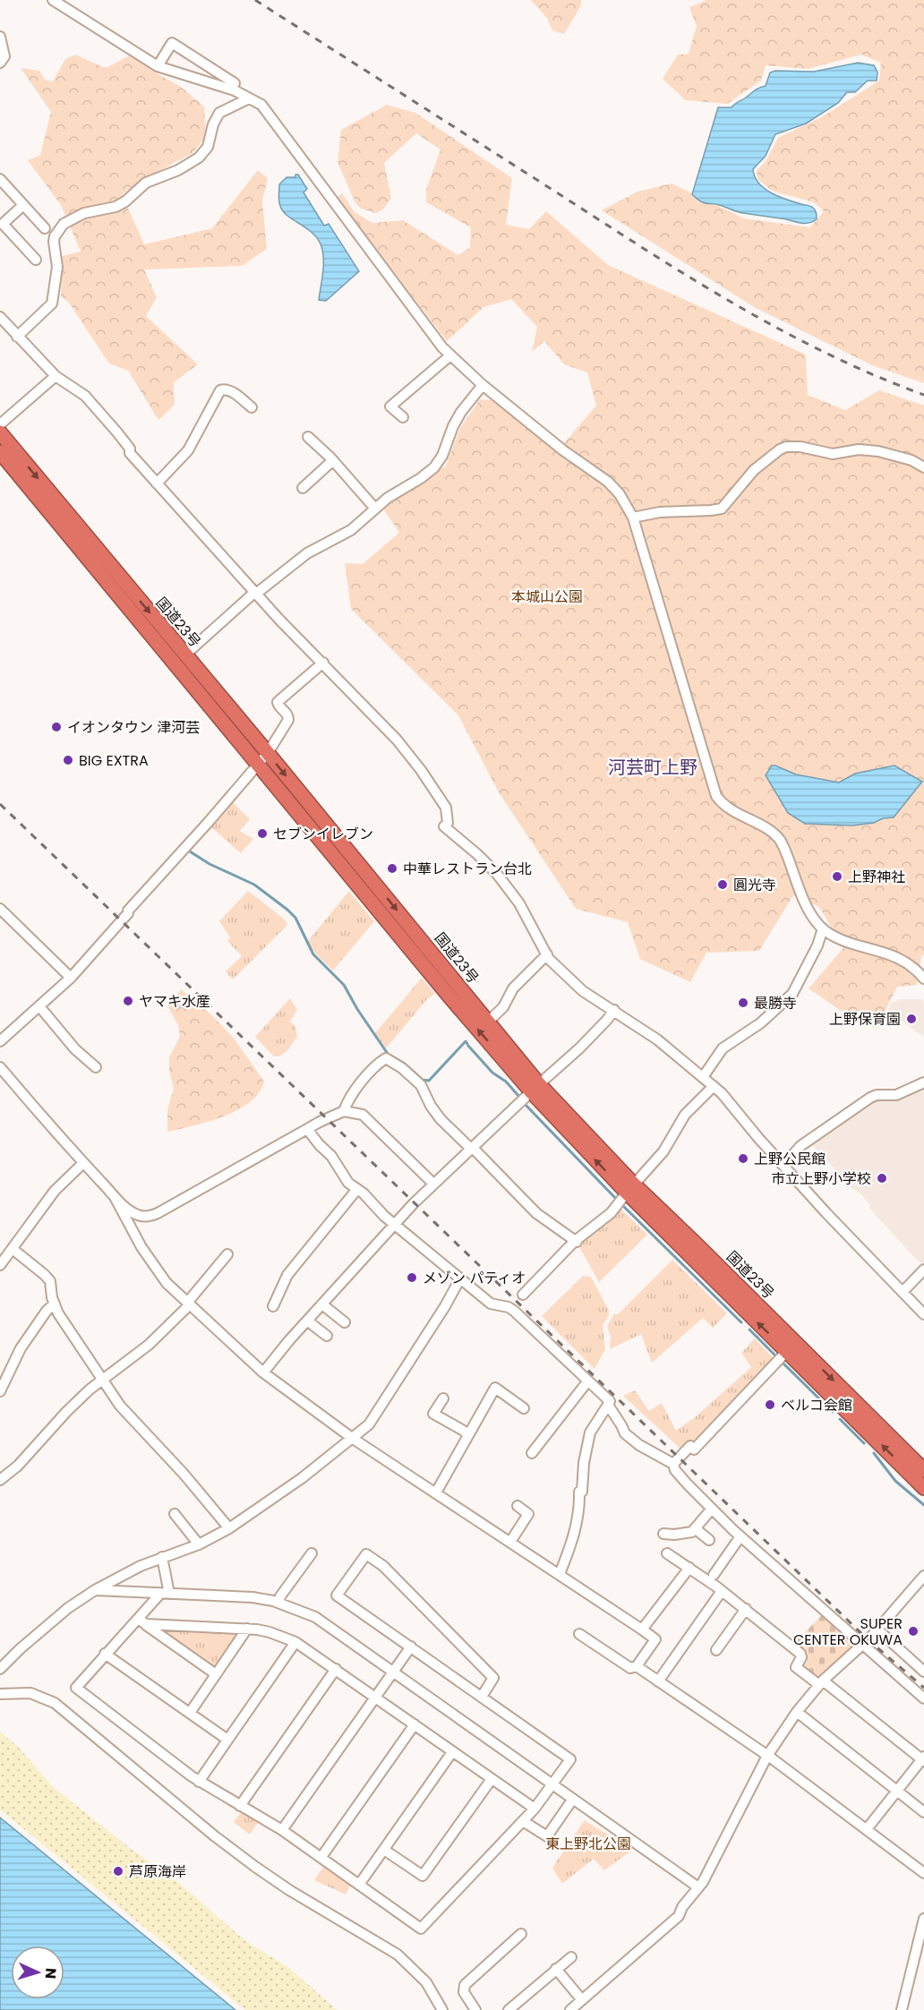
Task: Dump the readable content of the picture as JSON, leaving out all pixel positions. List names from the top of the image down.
{
  "streets": {
    "highway": ["国道23号"]
  },
  "districts": ["河芸町上野"],
  "parks": ["本城山公園", "東上野北公園"],
  "places": [
    "イオンタウン 津河芸",
    "BIG EXTRA",
    "セブンイレブン",
    "中華レストラン台北",
    "上野神社",
    "圓光寺",
    "ヤマキ水産",
    "最勝寺",
    "上野保育園",
    "上野公民館",
    "市立上野小学校",
    "メゾン パティオ",
    "ベルコ会館",
    "SUPER CENTER OKUWA",
    "芦原海岸"
  ],
  "north": "right"
}
